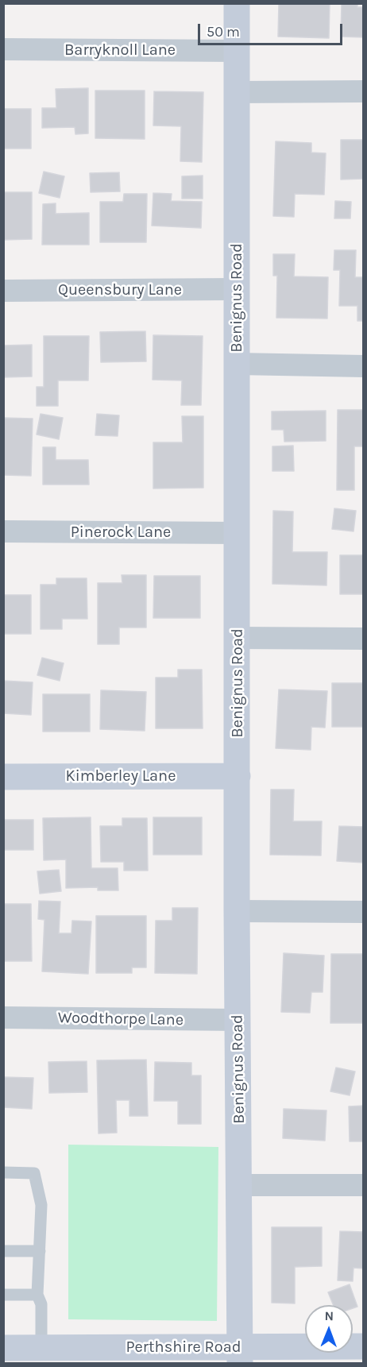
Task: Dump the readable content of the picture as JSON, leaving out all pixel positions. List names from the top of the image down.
{
  "streets": {
    "street": [
      "Barryknoll Lane",
      "Queensbury Lane",
      "Benignus Road",
      "Pinerock Lane",
      "Kimberley Lane",
      "Woodthorpe Lane",
      "Perthshire Road"
    ]
  },
  "crossings": [
    ["Barryknoll Lane", "Benignus Road"],
    ["Queensbury Lane", "Benignus Road"],
    ["Benignus Road", "Pinerock Lane"],
    ["Benignus Road", "Kimberley Lane"],
    ["Benignus Road", "Woodthorpe Lane"],
    ["Benignus Road", "Perthshire Road"]
  ],
  "scale_bar": "50 m",
  "north": "top"
}
